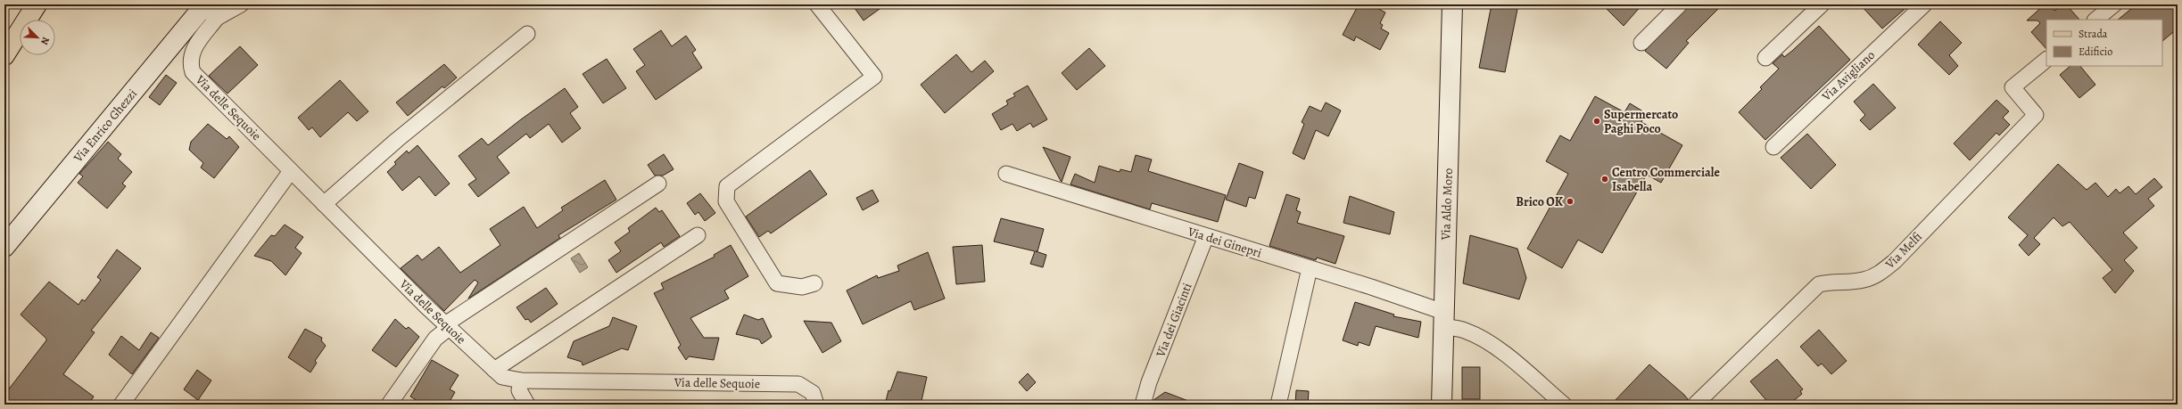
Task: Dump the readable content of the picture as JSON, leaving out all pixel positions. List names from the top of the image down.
{
  "streets": {
    "street": [
      "Via Avigliano",
      "Via delle Sequoie",
      "Via Enrico Ghezzi",
      "Via Aldo Moro",
      "Via dei Ginepri",
      "Via Melfi",
      "Via dei Giacinti"
    ]
  },
  "crossings": [
    ["Via delle Sequoie", "Via Enrico Ghezzi"],
    ["Via Aldo Moro", "Via dei Ginepri"],
    ["Via dei Ginepri", "Via dei Giacinti"]
  ],
  "places": ["Supermercato Paghi Poco", "Centro Commerciale Isabella", "Brico OK"],
  "legend": ["Strada", "Edificio"],
  "north": "bottom right"
}
